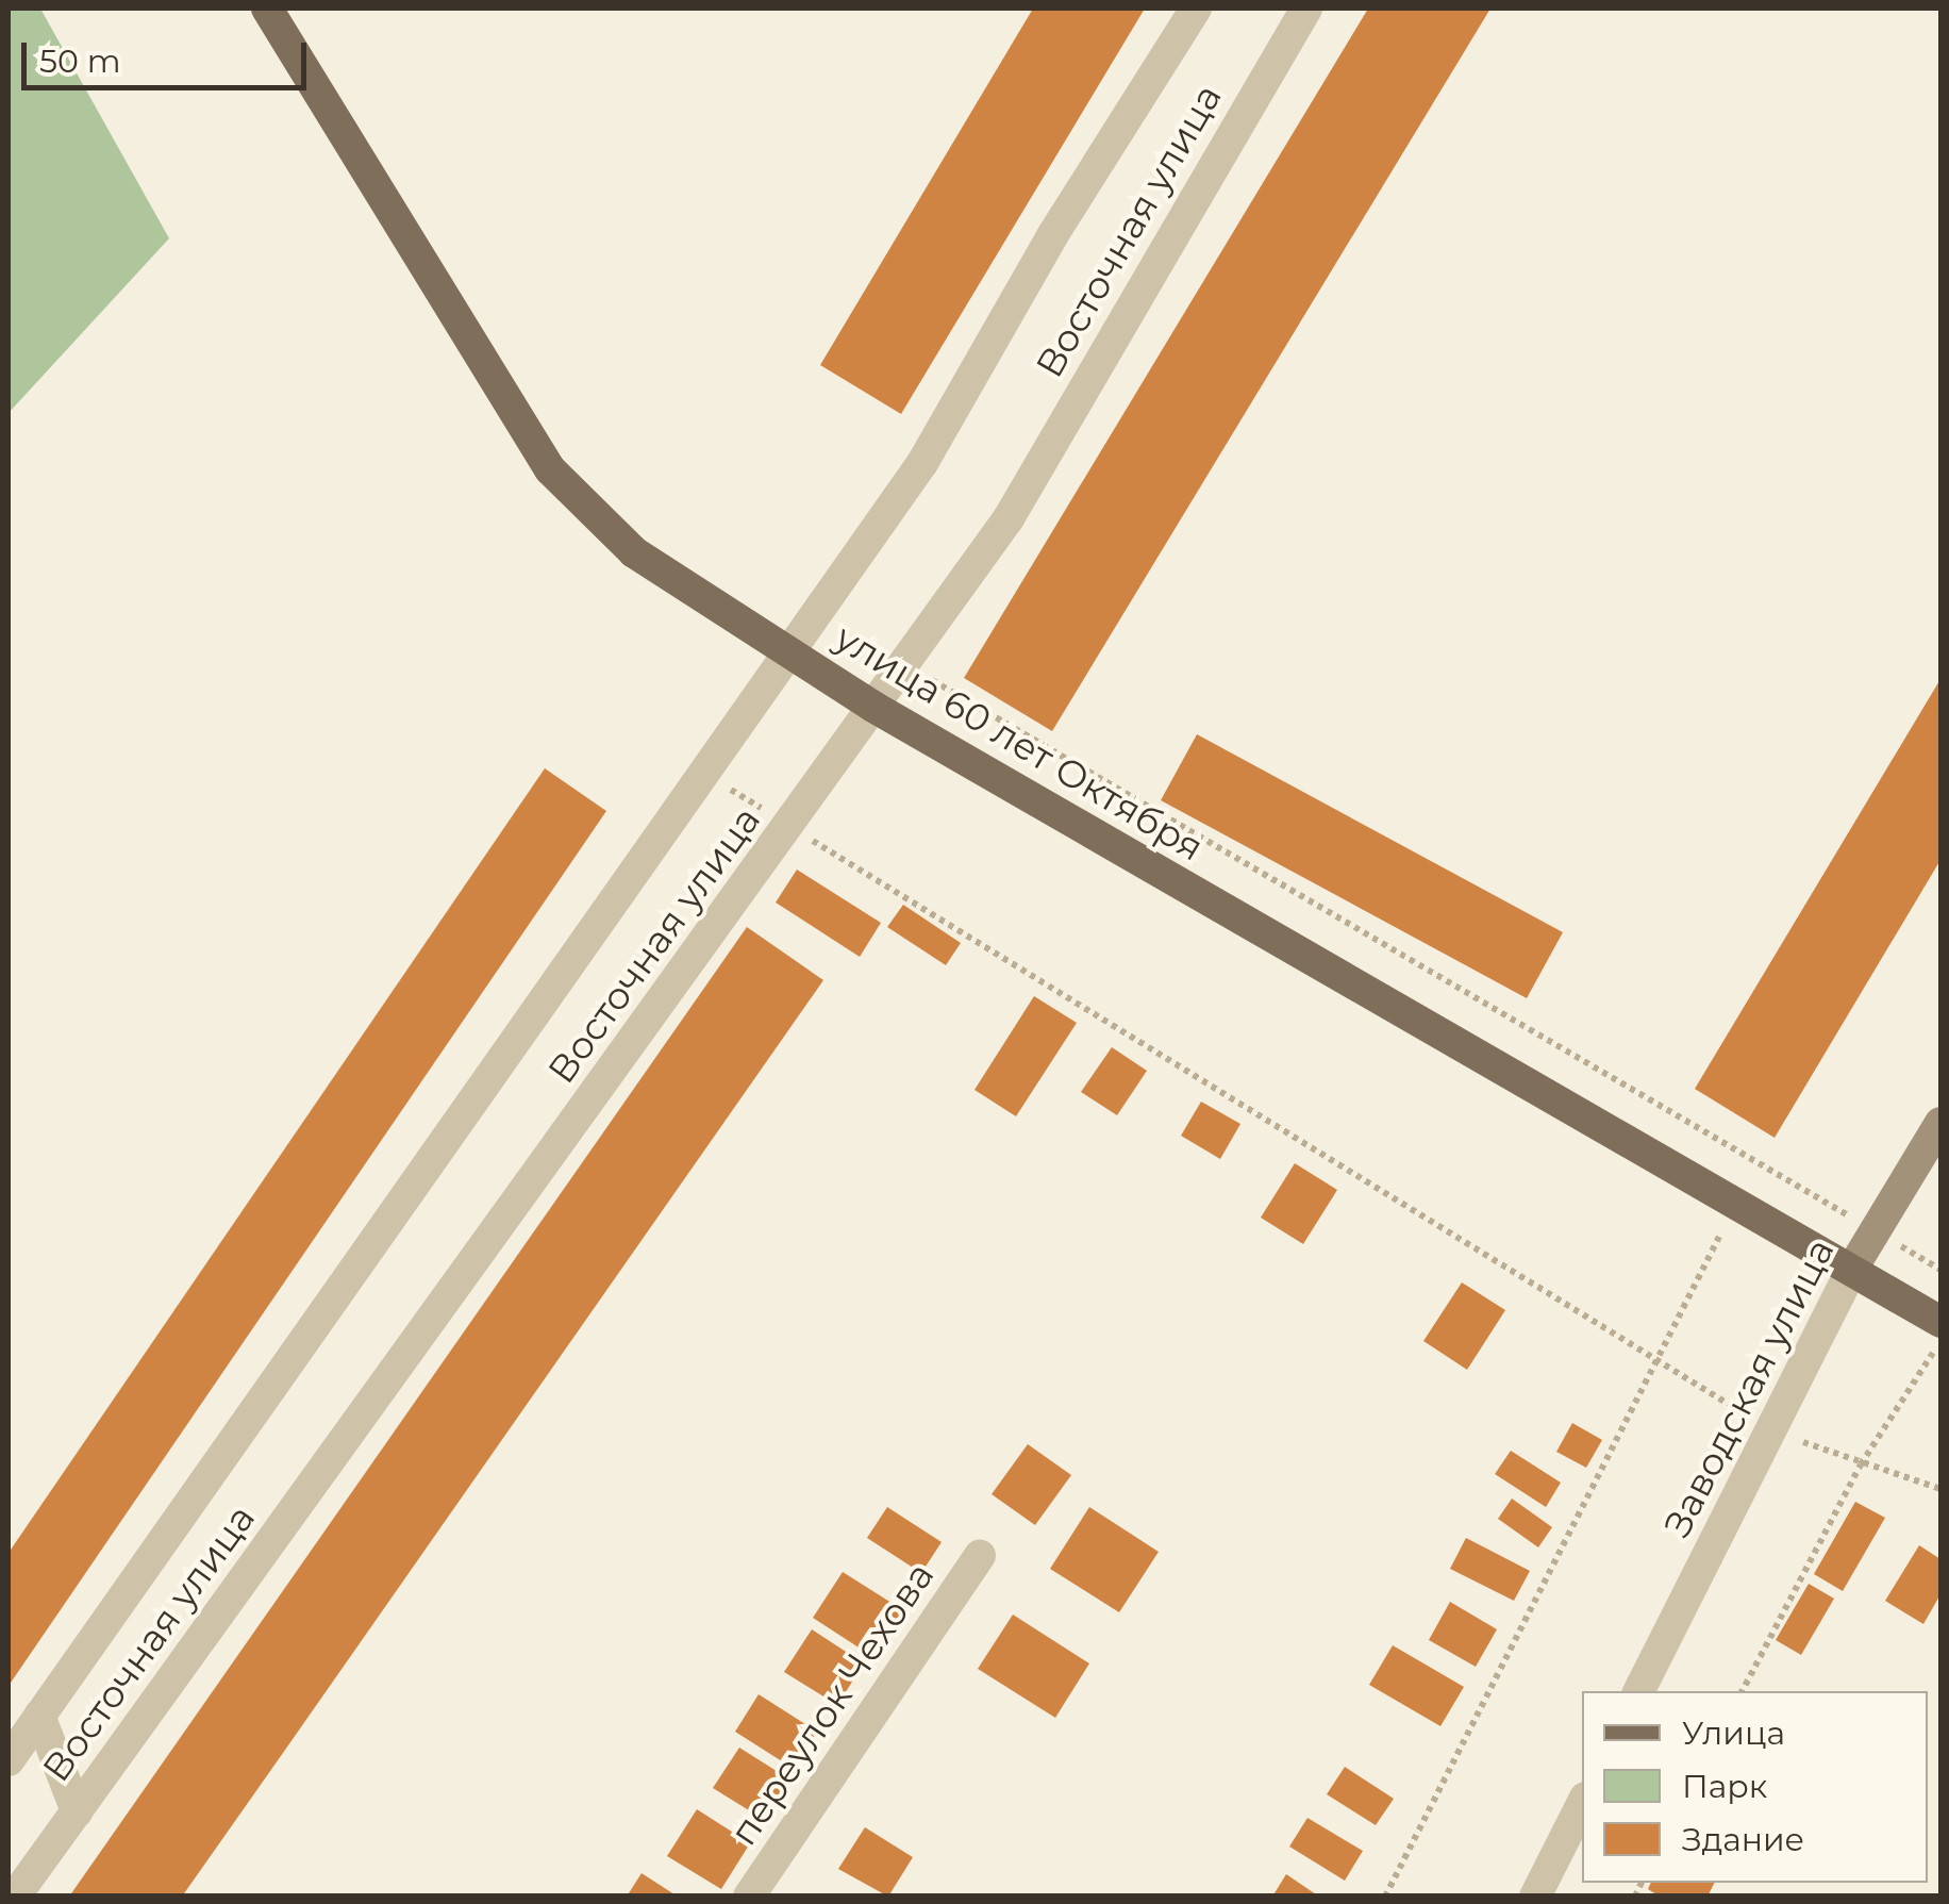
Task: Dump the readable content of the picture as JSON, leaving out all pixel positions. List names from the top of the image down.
{
  "streets": {
    "main road": ["улица 60 лет Октября"],
    "street": ["Восточная улица", "Заводская улица", "переулок Чехова"]
  },
  "crossings": [
    ["Восточная улица", "улица 60 лет Октября"],
    ["улица 60 лет Октября", "Заводская улица"]
  ],
  "legend": ["Улица", "Парк", "Здание"],
  "scale_bar": "50 m"
}
